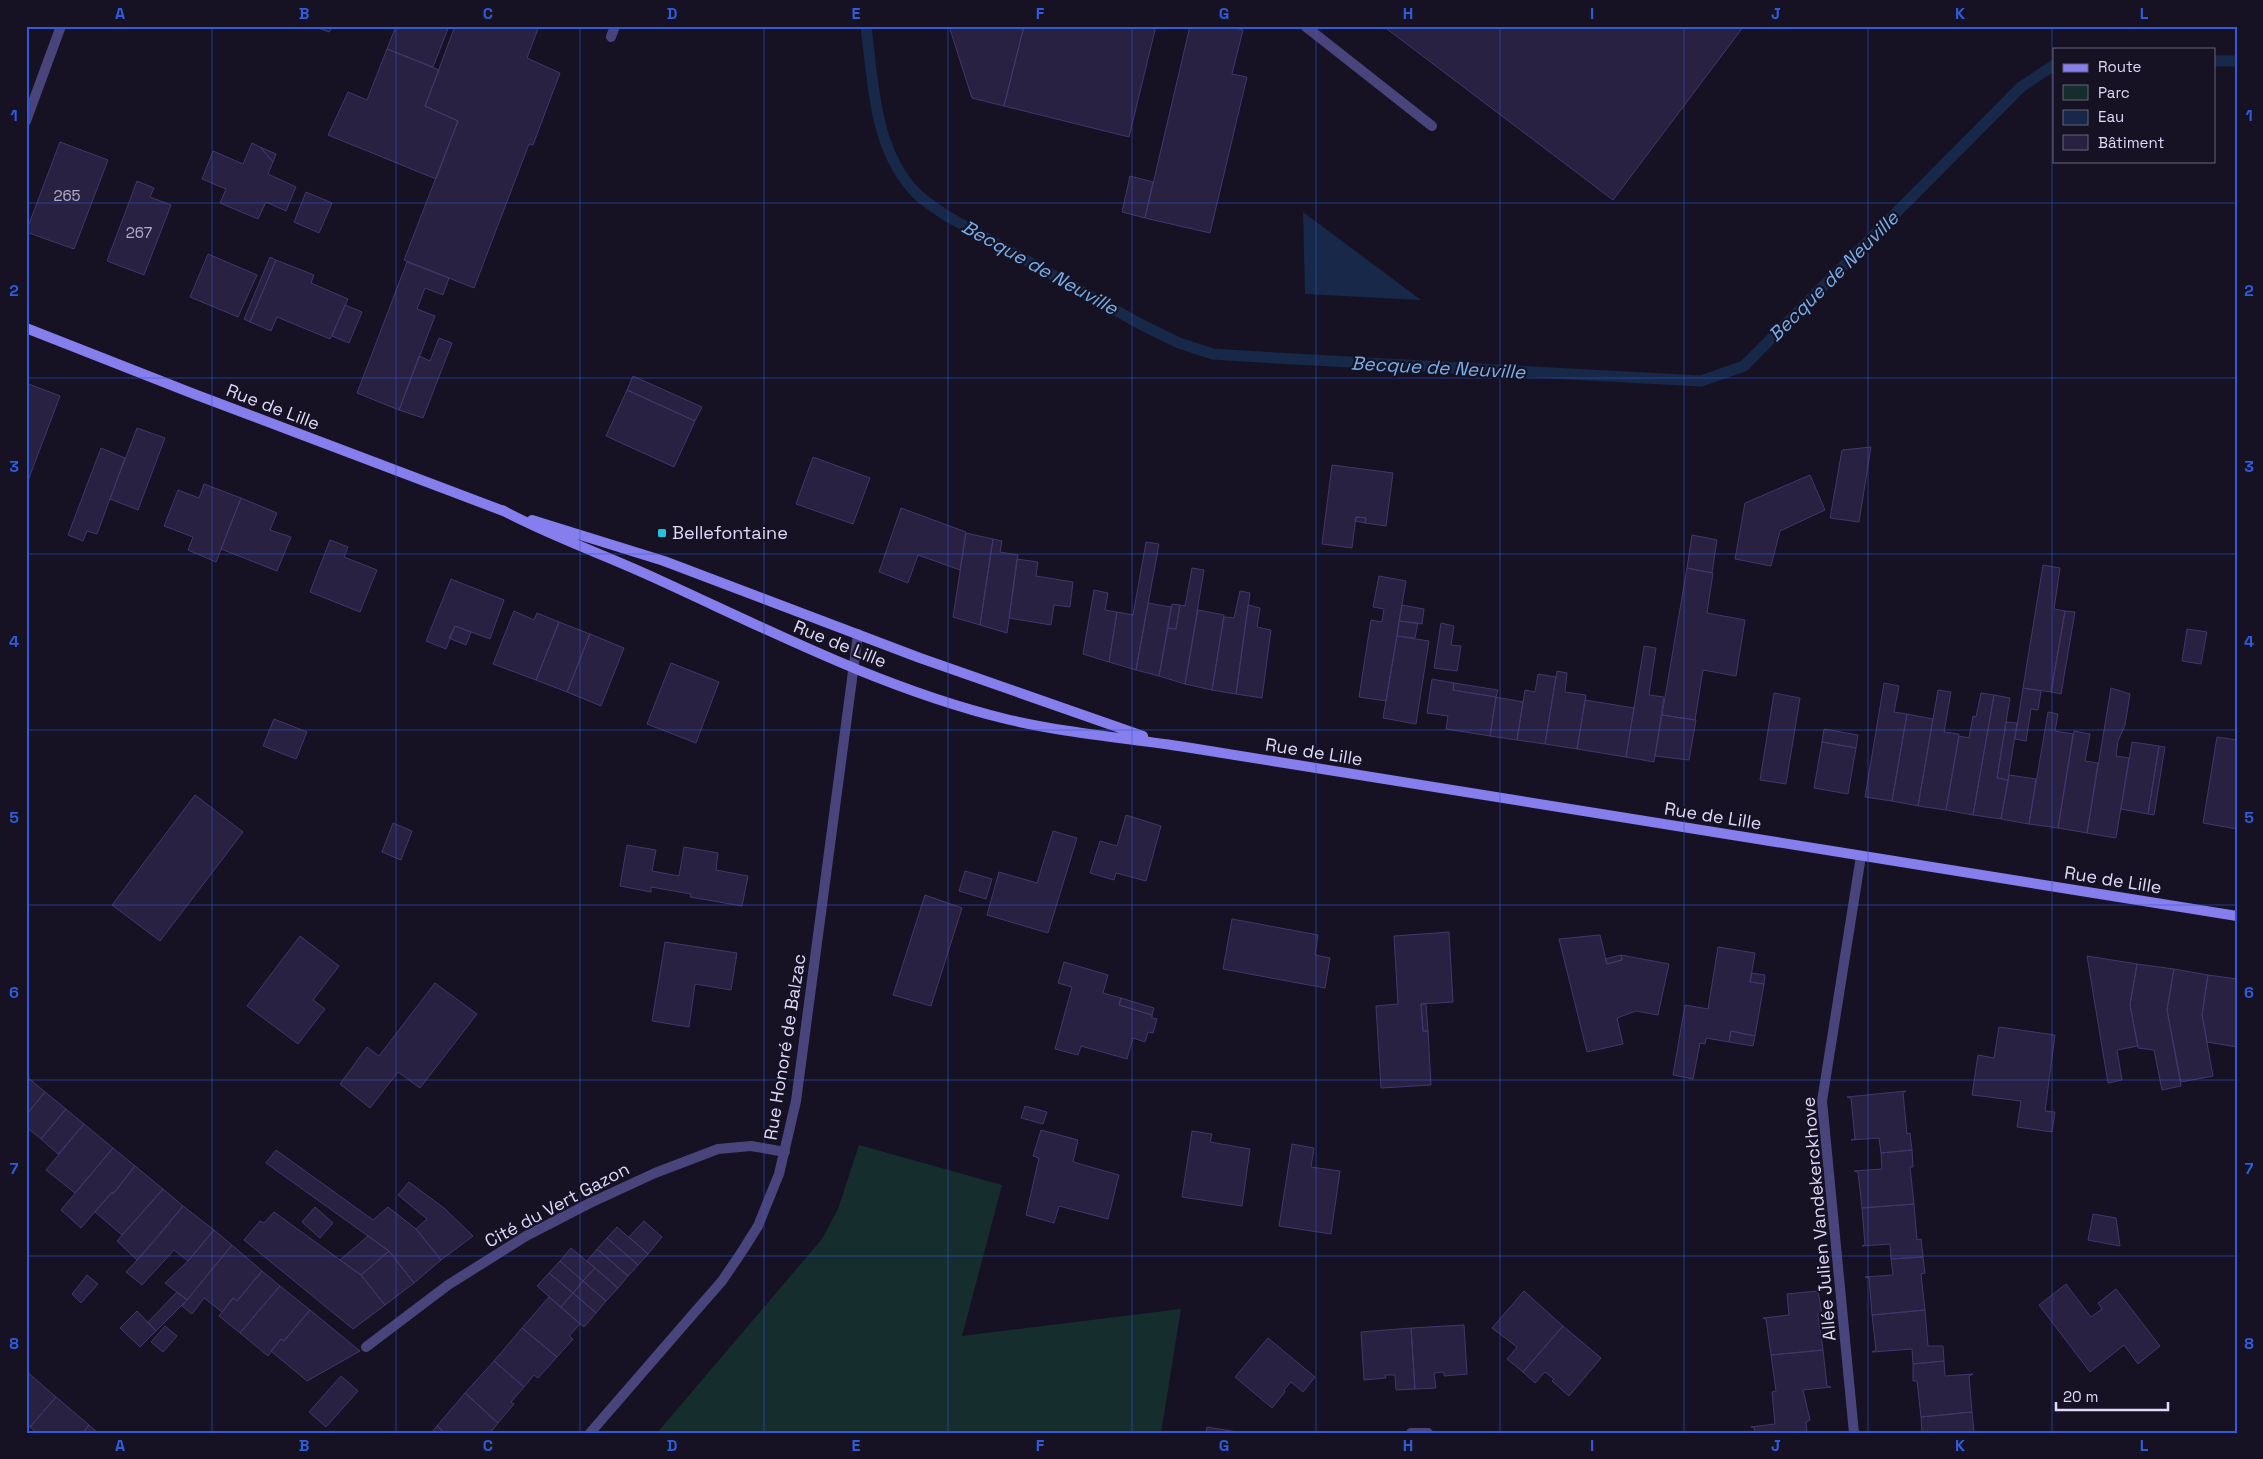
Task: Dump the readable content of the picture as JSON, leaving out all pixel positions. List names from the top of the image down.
{
  "streets": {
    "main road": ["Rue de Lille"],
    "street": ["Rue Honoré de Balzac", "Cité du Vert Gazon", "Allée Julien Vandekerckhove"]
  },
  "crossings": [
    ["Rue de Lille", "Rue Honoré de Balzac"],
    ["Rue de Lille", "Allée Julien Vandekerckhove"],
    ["Rue Honoré de Balzac", "Cité du Vert Gazon"]
  ],
  "water": ["Becque de Neuville"],
  "places": {
    "transit": ["Bellefontaine"]
  },
  "house_numbers": ["265", "267"],
  "legend": [
    "Route",
    "Parc",
    "Eau",
    "Bâtiment"
  ],
  "scale_bar": "20 m",
  "grid": {
    "columns": [
      "A",
      "B",
      "C",
      "D",
      "E",
      "F",
      "G",
      "H",
      "I",
      "J",
      "K",
      "L"
    ],
    "rows": [
      "1",
      "2",
      "3",
      "4",
      "5",
      "6",
      "7",
      "8"
    ]
  }
}
